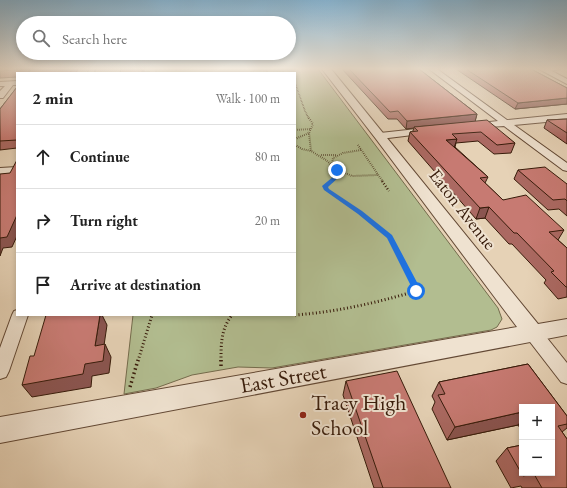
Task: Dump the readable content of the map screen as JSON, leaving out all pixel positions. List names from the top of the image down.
{
  "streets": {
    "street": ["Eaton Avenue", "East Street"]
  },
  "crossings": [
    ["Eaton Avenue", "East Street"]
  ],
  "places": ["Tracy High School"],
  "page": {
    "search": "Search here",
    "heading": ["2 min", "Walk · 100 m"],
    "list": [
      ["Continue", "80 m"],
      ["Turn right", "20 m"],
      "Arrive at destination"
    ],
    "map_buttons": ["+", "−"]
  }
}
